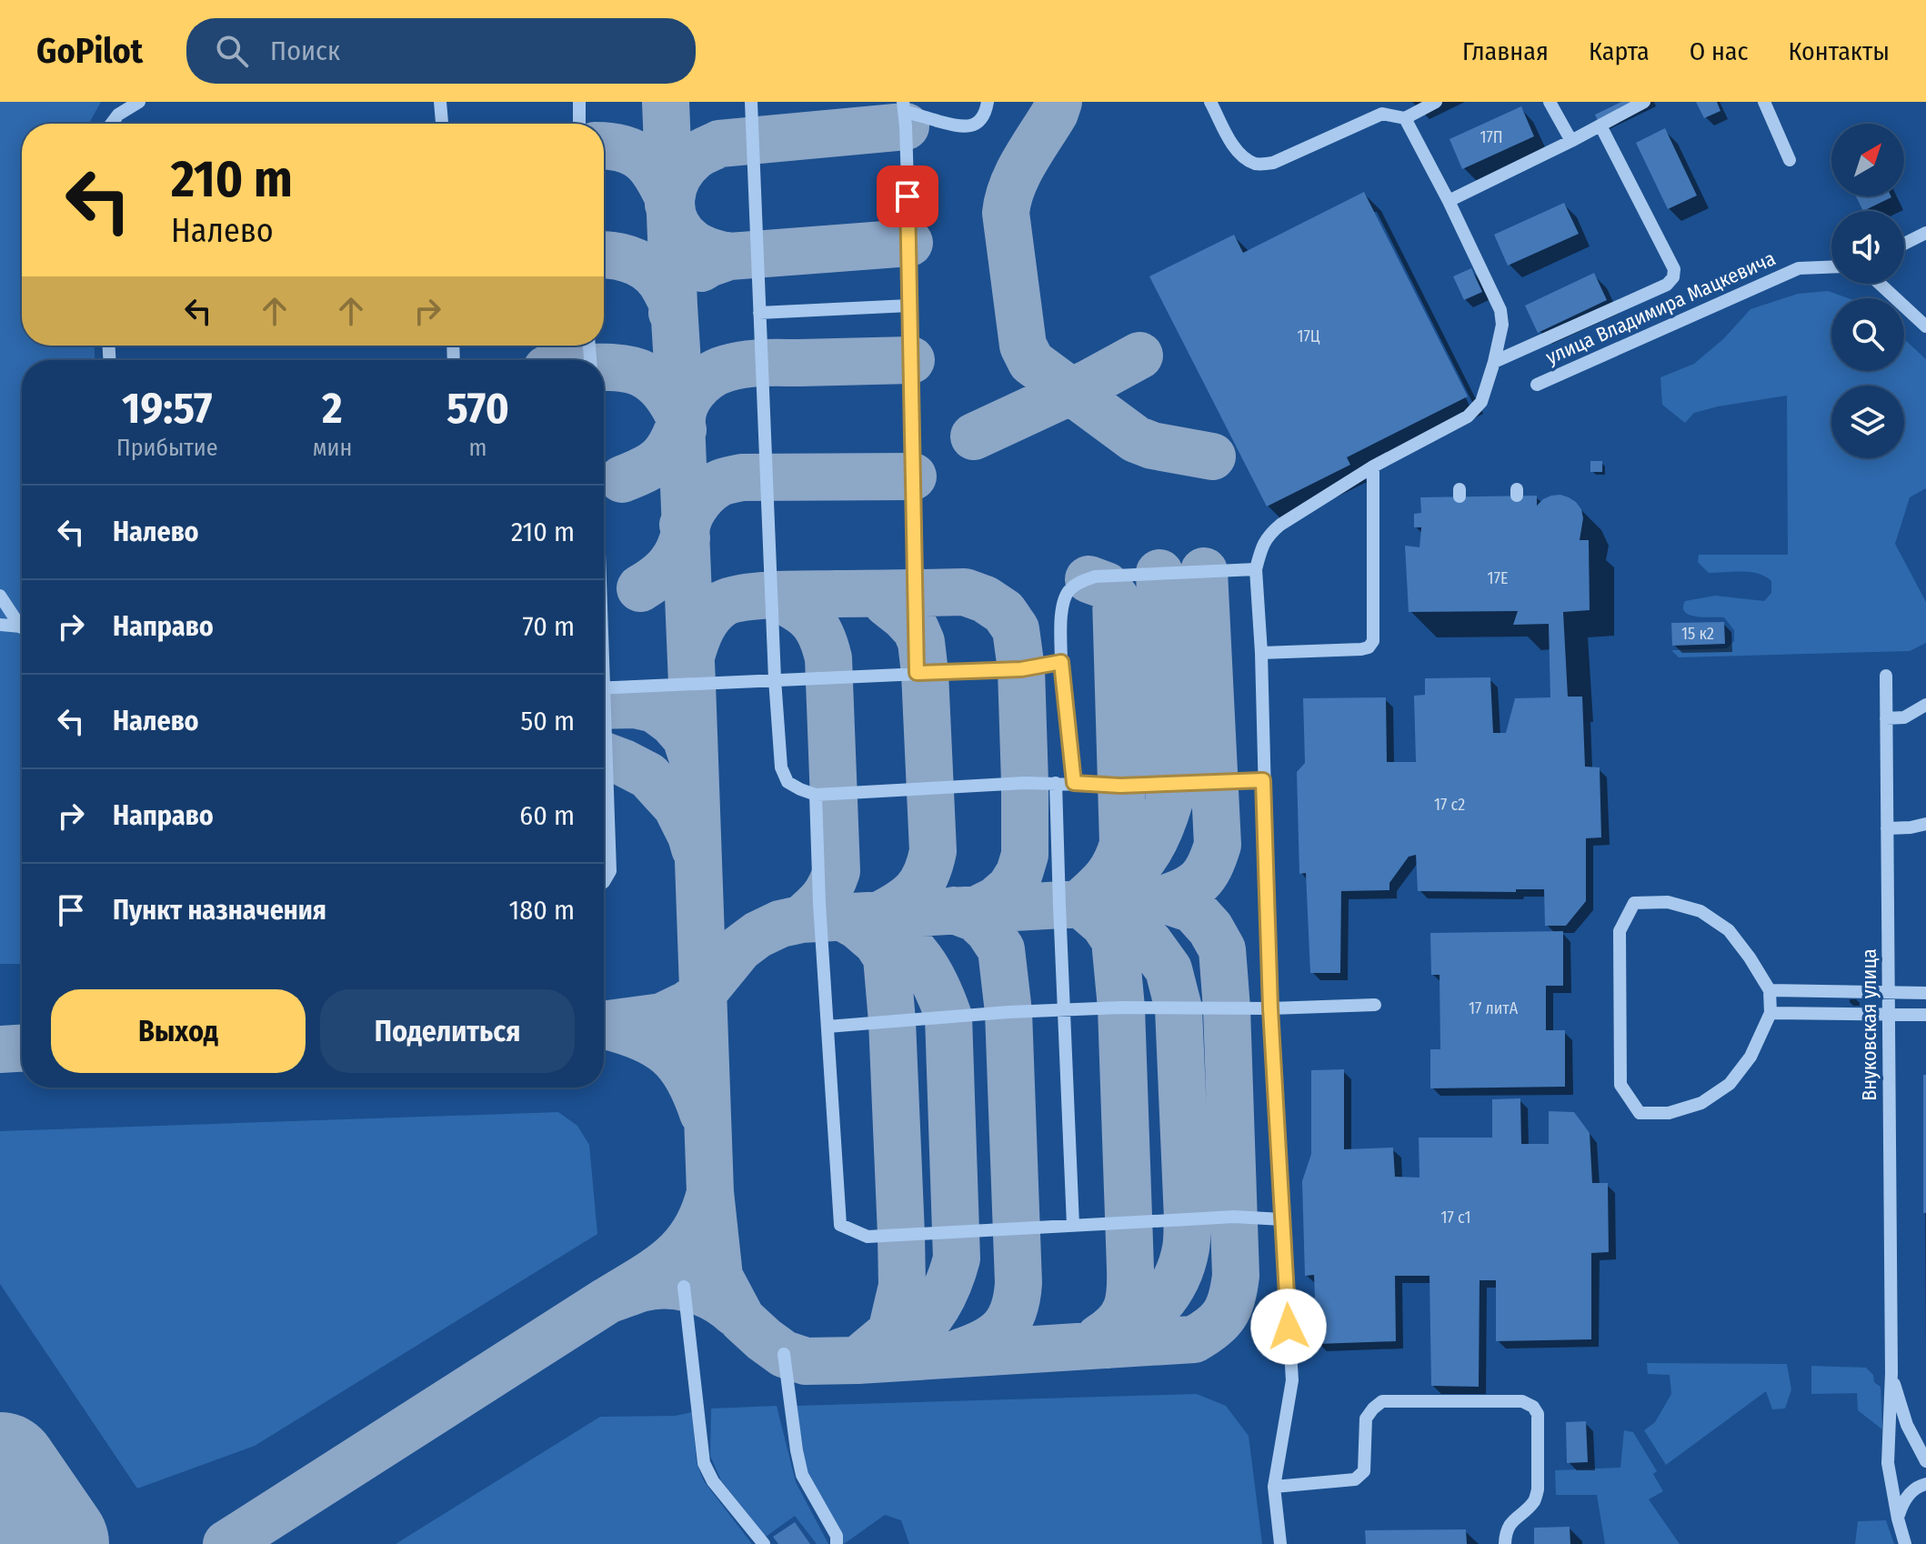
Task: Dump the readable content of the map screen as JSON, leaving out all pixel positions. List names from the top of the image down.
{
  "streets": {
    "street": ["улица Владимира Мацкевича", "Внуковская улица"]
  },
  "house_numbers": [
    "17П",
    "17Ц",
    "17Е",
    "15 к2",
    "17 с2",
    "17 литА",
    "17 с1"
  ],
  "north": "top right",
  "page": {
    "header": "GoPilot",
    "search": "Поиск",
    "nav": [
      "Главная",
      "Карта",
      "О нас",
      "Контакты"
    ],
    "turn": ["210 m", "Налево"],
    "eta": [
      "19:57",
      "Прибытие",
      "2",
      "мин",
      "570",
      "m"
    ],
    "list": [
      {
        "name": "Налево",
        "value": "210 m"
      },
      {
        "name": "Направо",
        "value": "70 m"
      },
      {
        "name": "Налево",
        "value": "50 m"
      },
      {
        "name": "Направо",
        "value": "60 m"
      },
      {
        "name": "Пункт назначения",
        "value": "180 m"
      }
    ],
    "buttons": ["Выход", "Поделиться"]
  }
}
